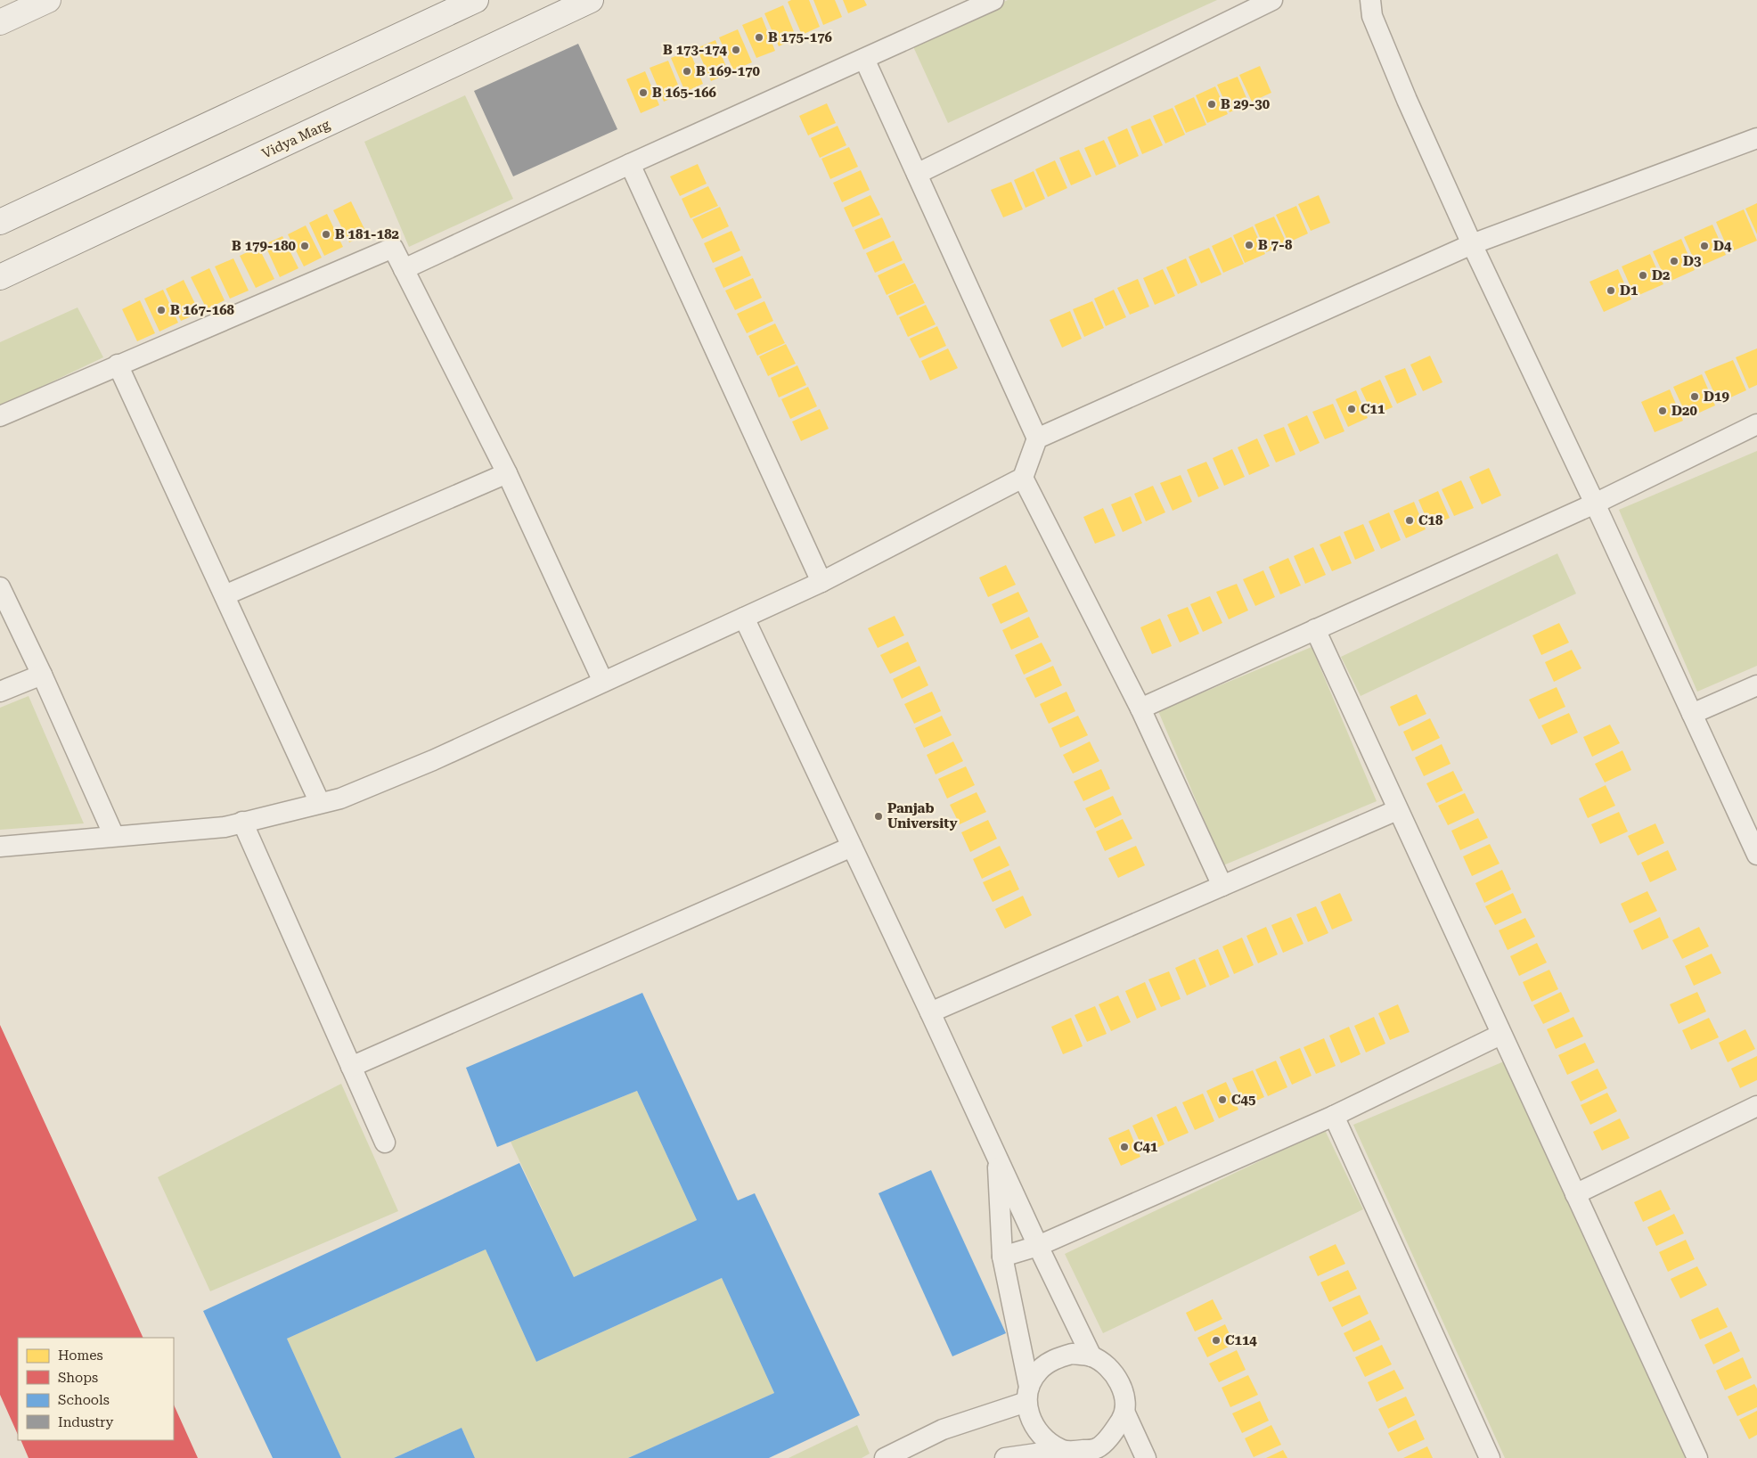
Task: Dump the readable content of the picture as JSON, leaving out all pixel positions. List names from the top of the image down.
{
  "streets": {
    "main road": ["Vidya Marg"]
  },
  "places": [
    "B 175-176",
    "B 173-174",
    "B 169-170",
    "B 165-166",
    "B 29-30",
    "B 181-182",
    "B 7-8",
    "B 179-180",
    "D4",
    "D3",
    "D2",
    "D1",
    "B 167-168",
    "D19",
    "C11",
    "D20",
    "C18",
    "Panjab University",
    "C45",
    "C41",
    "C114"
  ],
  "legend": [
    "Homes",
    "Shops",
    "Schools",
    "Industry"
  ]
}
